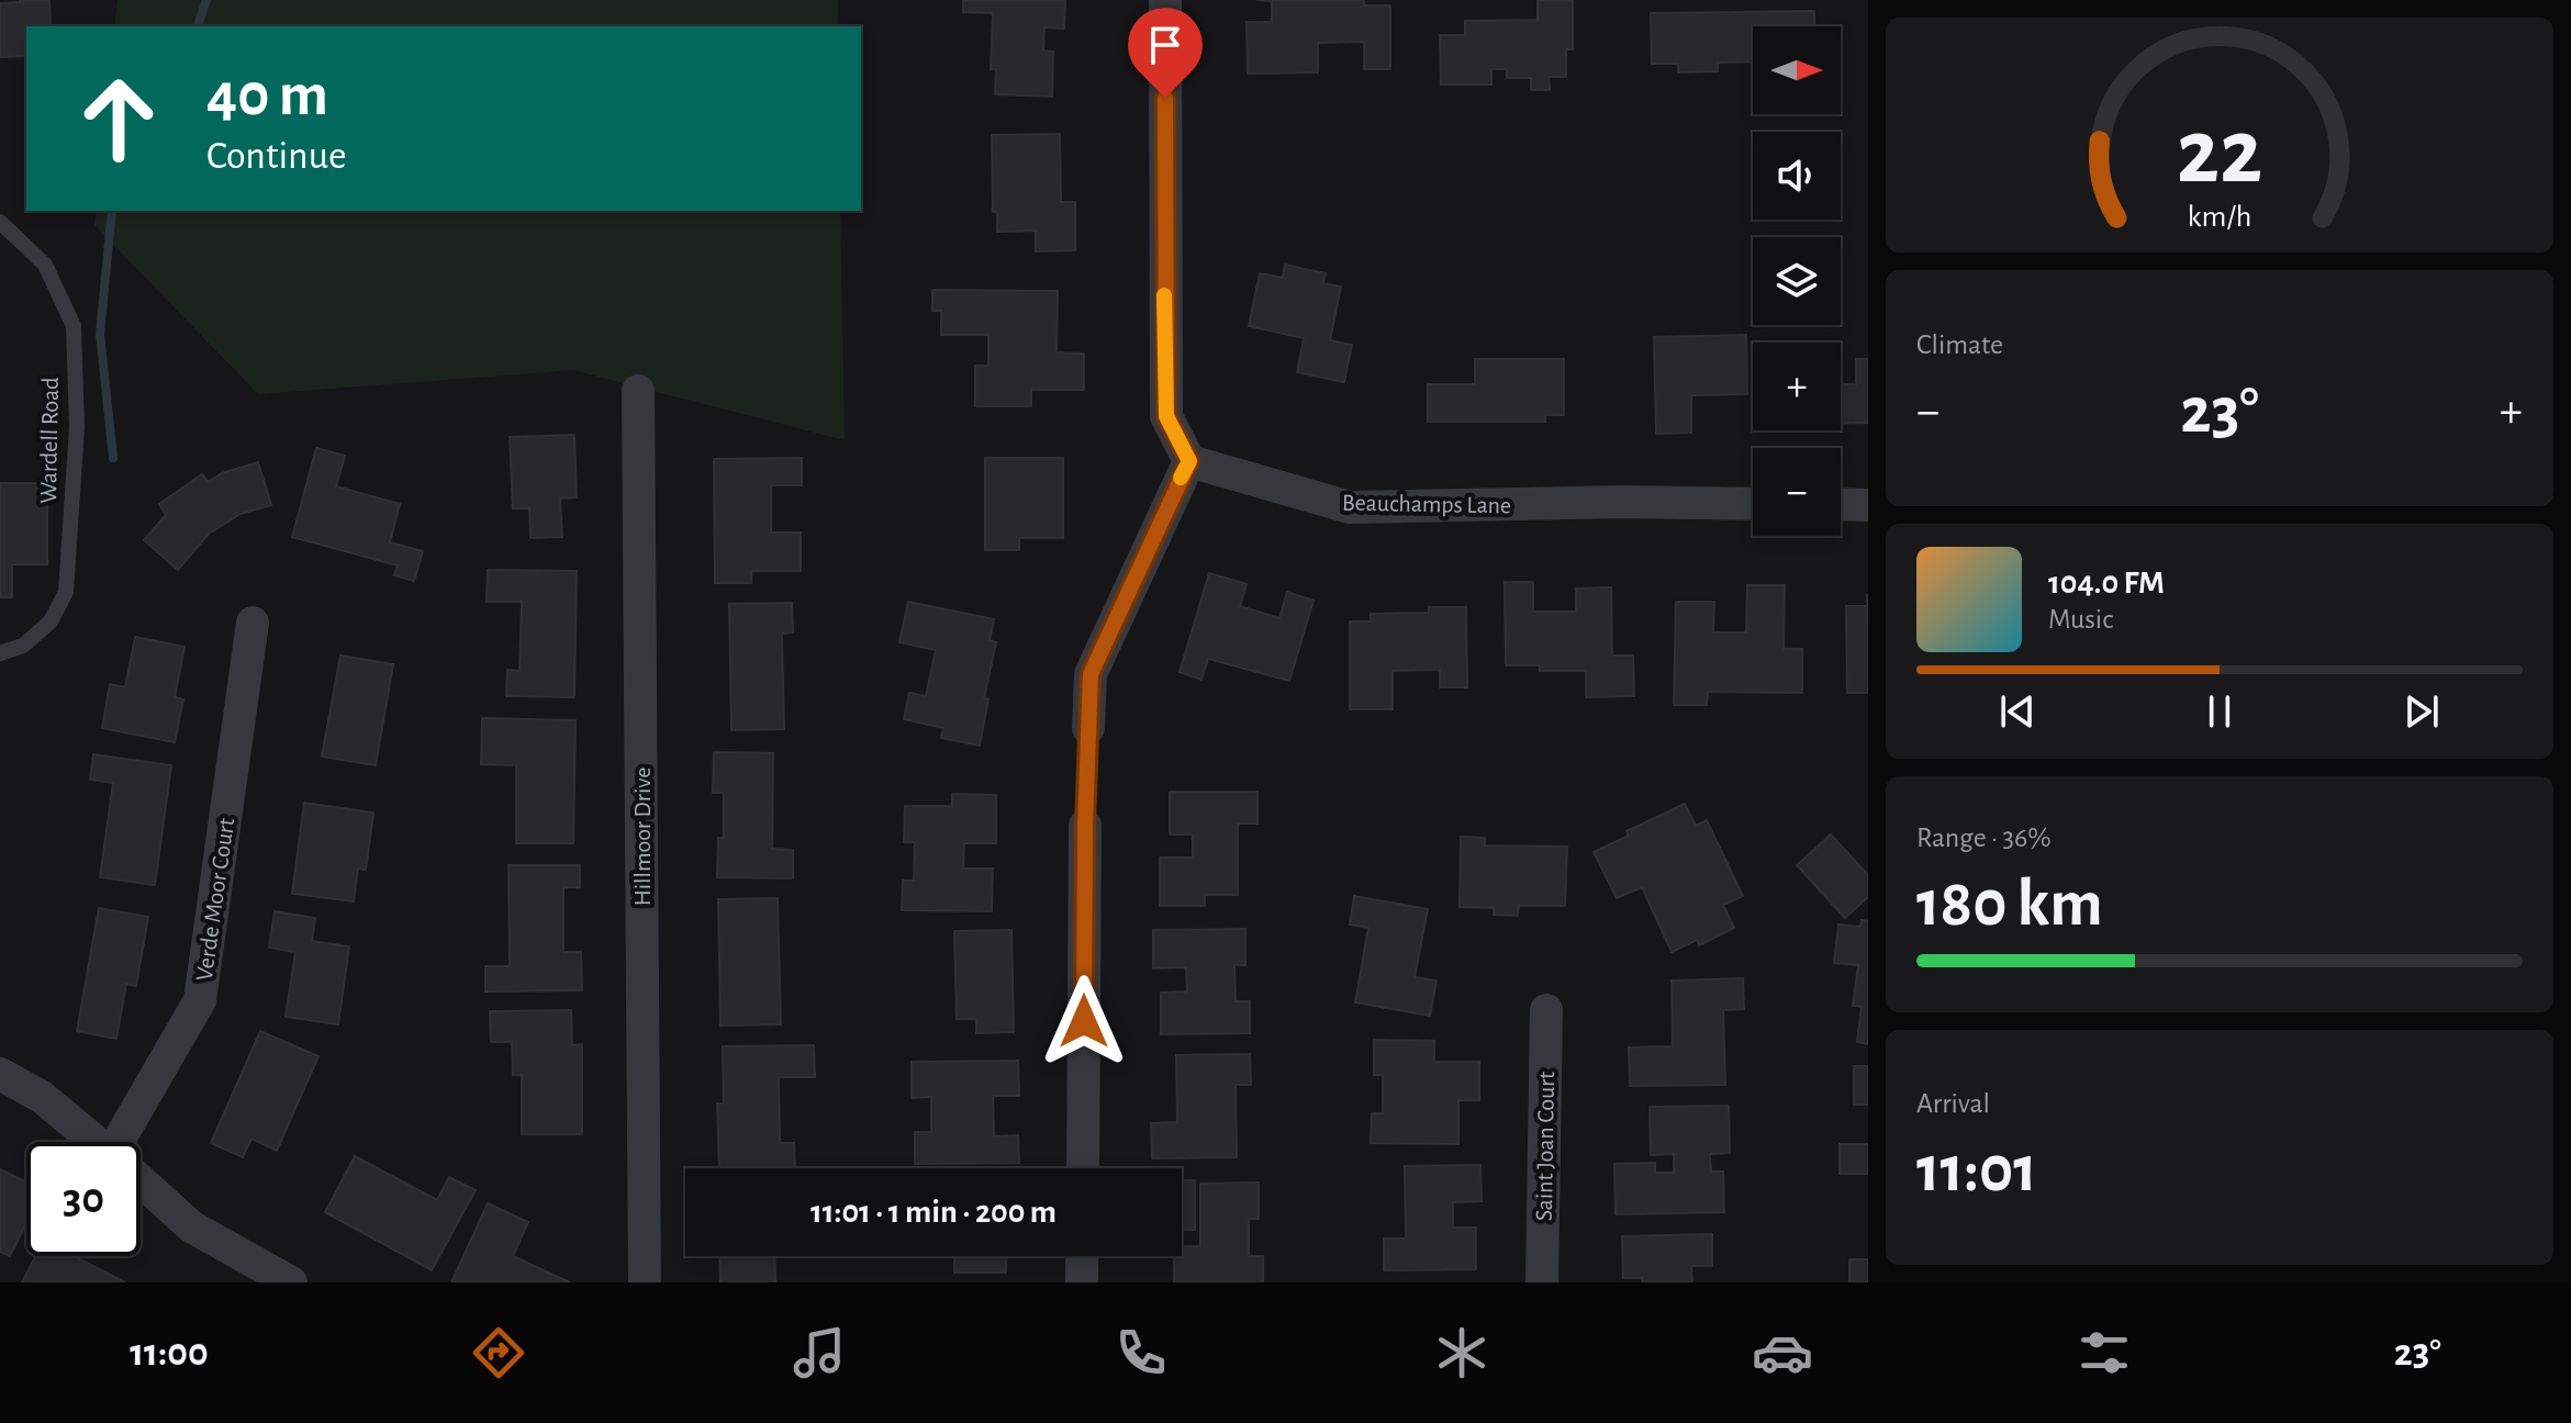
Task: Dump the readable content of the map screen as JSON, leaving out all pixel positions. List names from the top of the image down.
{
  "streets": {
    "street": [
      "Beauchamps Lane",
      "Hillmoor Drive",
      "Verde Moor Court",
      "Saint Joan Court"
    ],
    "lane": ["Wardell Road"]
  },
  "north": "right",
  "page": {
    "map_buttons": ["+", "−"],
    "turn": ["40 m", "Continue"],
    "tile": [
      "Climate",
      ["Range · 36%", "180 km"],
      ["Arrival", "11:01"]
    ],
    "heat": ["−", "23°", "+"],
    "song": ["104.0 FM", "Music"],
    "limit": "30",
    "trip": "11:01 · 1 min · 200 m",
    "tabs": ["11:00", "23°"],
    "gauge": ["22", "km/h"]
  }
}
